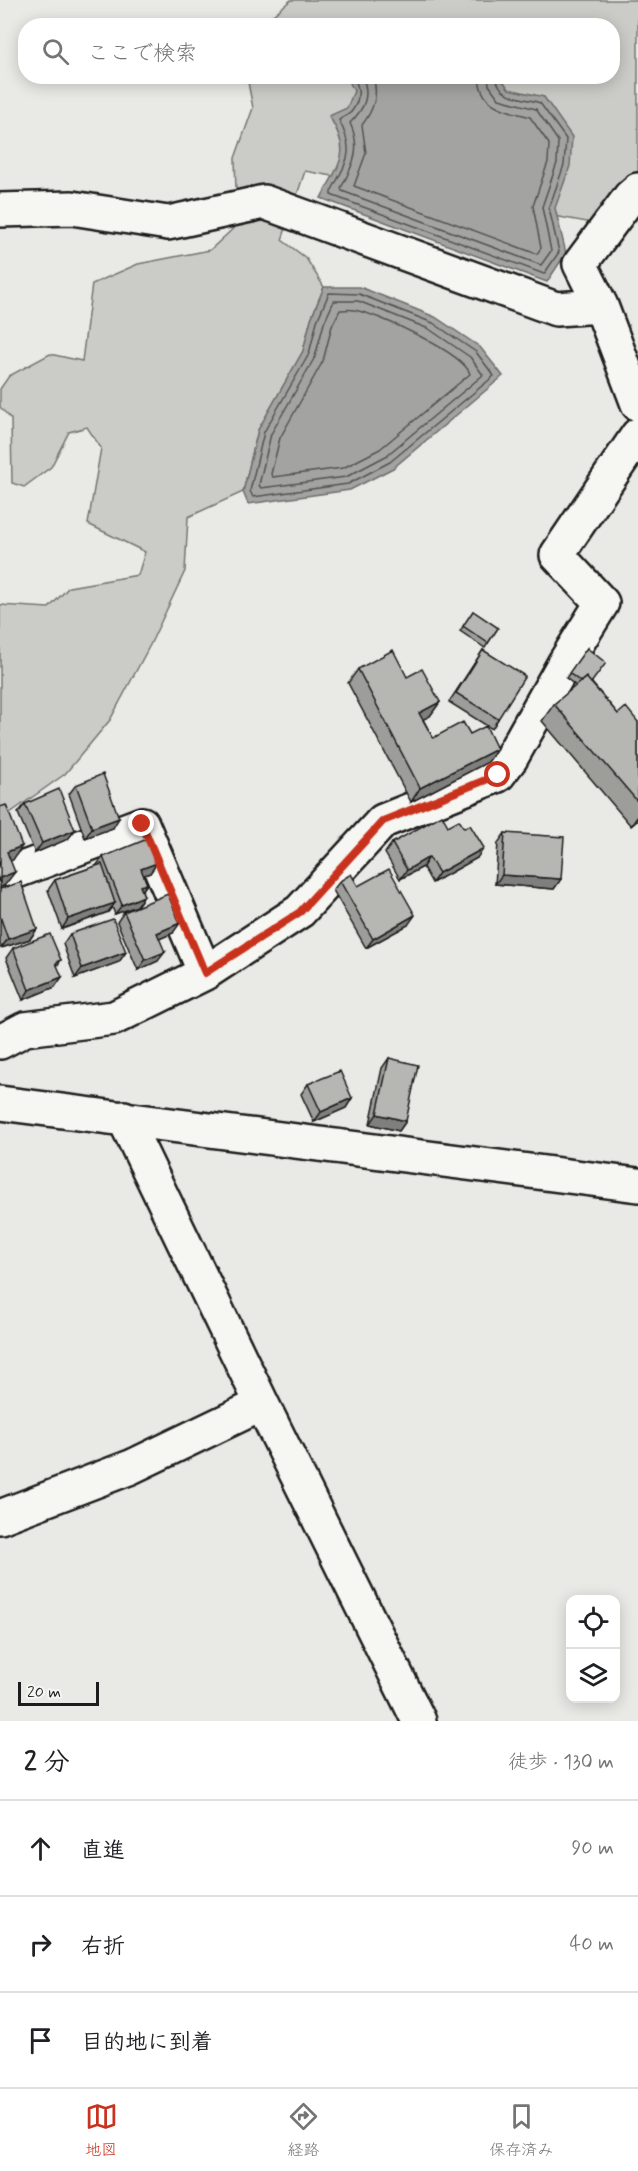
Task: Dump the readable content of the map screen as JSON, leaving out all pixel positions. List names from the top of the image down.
{
  "scale_bar": "20 m",
  "page": {
    "search": "ここで検索",
    "scale": "20 m",
    "heading": ["2 分", "徒歩 · 130 m"],
    "list": [
      ["直進", "90 m"],
      ["右折", "40 m"],
      "目的地に到着"
    ],
    "nav": ["地図", "経路", "保存済み"]
  }
}
